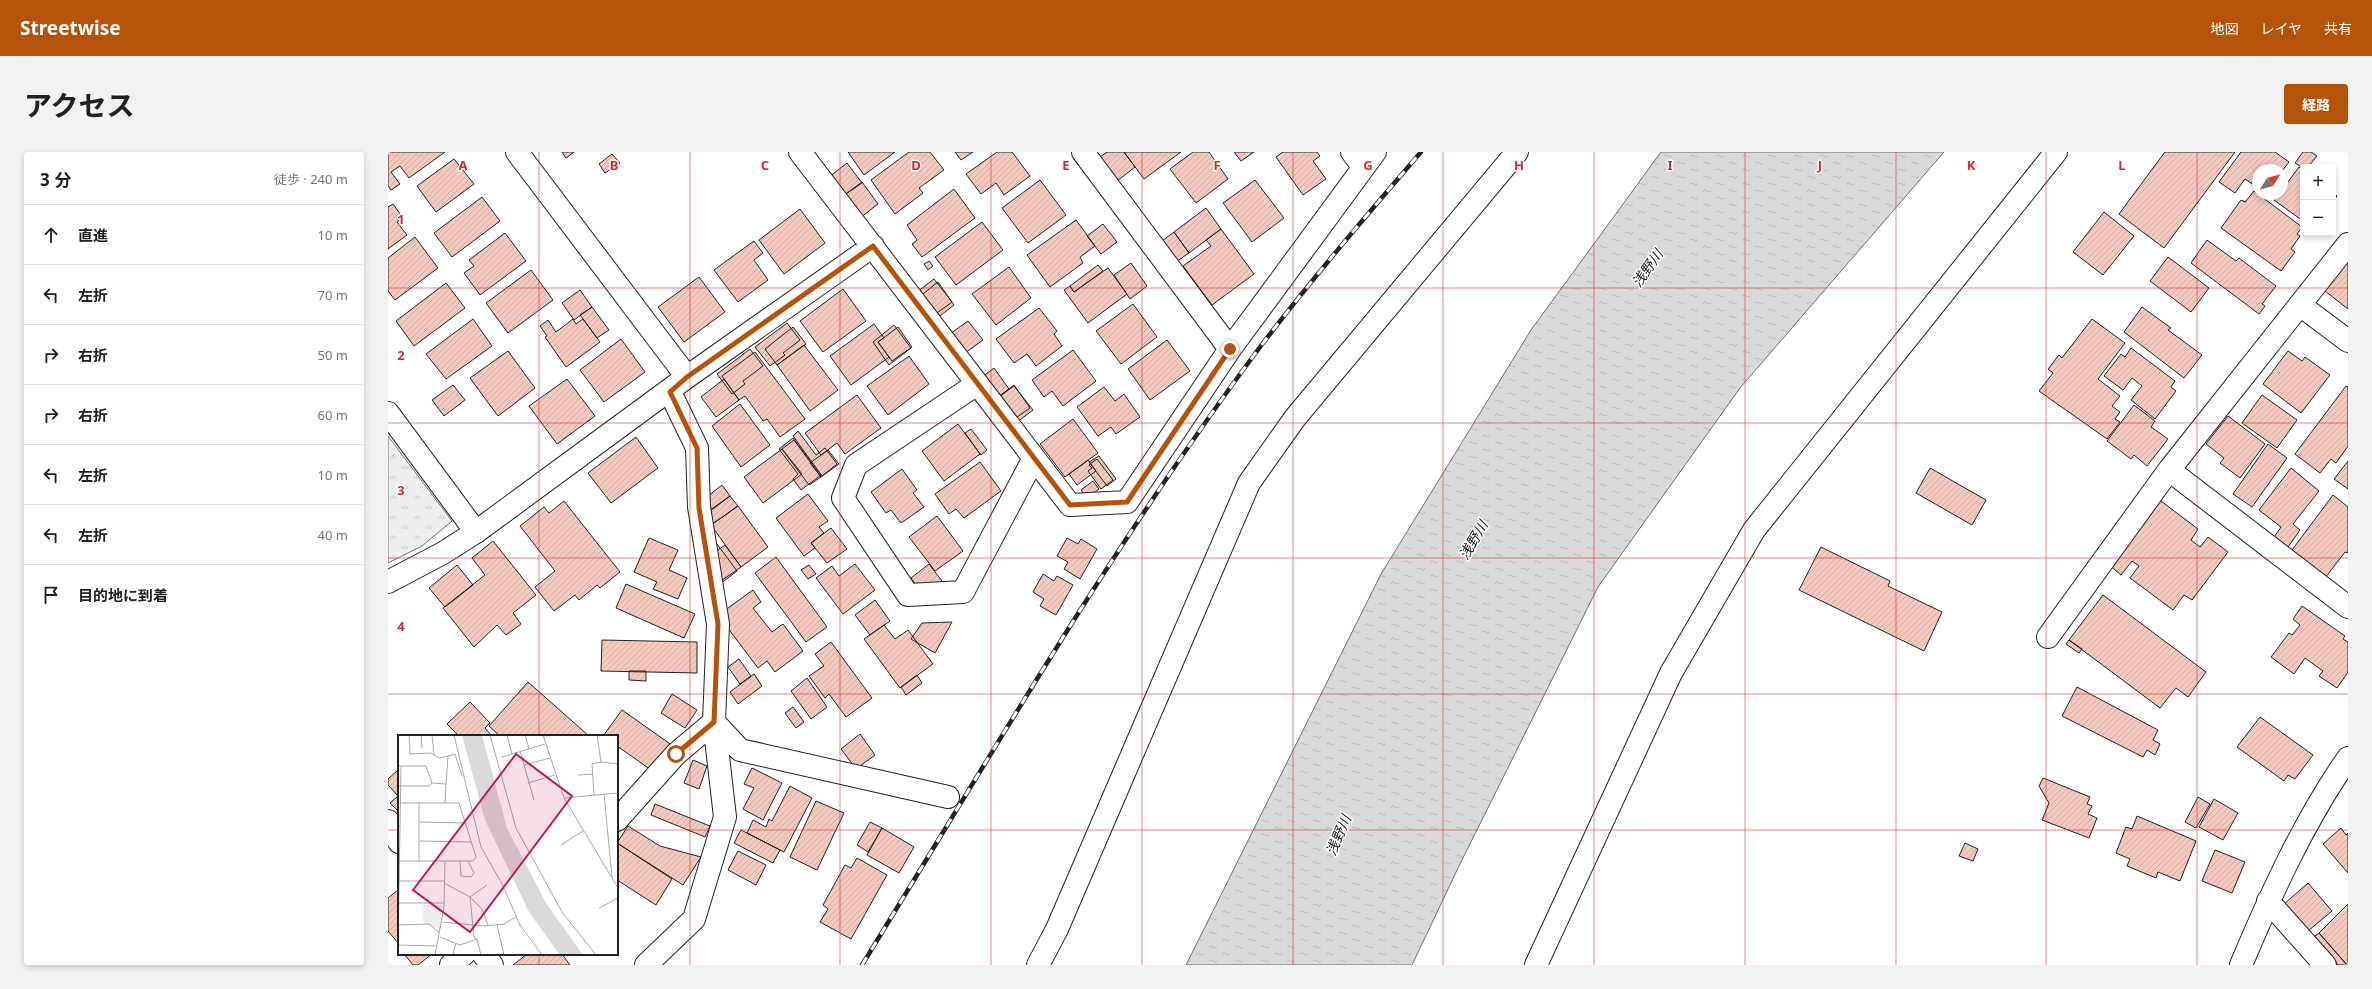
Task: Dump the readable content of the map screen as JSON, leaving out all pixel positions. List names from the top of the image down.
{
  "water": ["浅野川"],
  "north": "top right",
  "page": {
    "header": "Streetwise",
    "nav": ["地図", "レイヤ", "共有"],
    "title": "アクセス",
    "buttons": "経路",
    "heading": ["3 分", "徒歩 · 240 m"],
    "map_buttons": ["+", "−"],
    "list": [
      ["直進", "10 m"],
      ["左折", "70 m"],
      ["右折", "50 m"],
      ["右折", "60 m"],
      ["左折", "10 m"],
      ["左折", "40 m"],
      "目的地に到着"
    ]
  },
  "grid": {
    "columns": [
      "A",
      "B",
      "C",
      "D",
      "E",
      "F",
      "G",
      "H",
      "I",
      "J",
      "K",
      "L"
    ],
    "rows": [
      "1",
      "2",
      "3",
      "4"
    ]
  }
}
